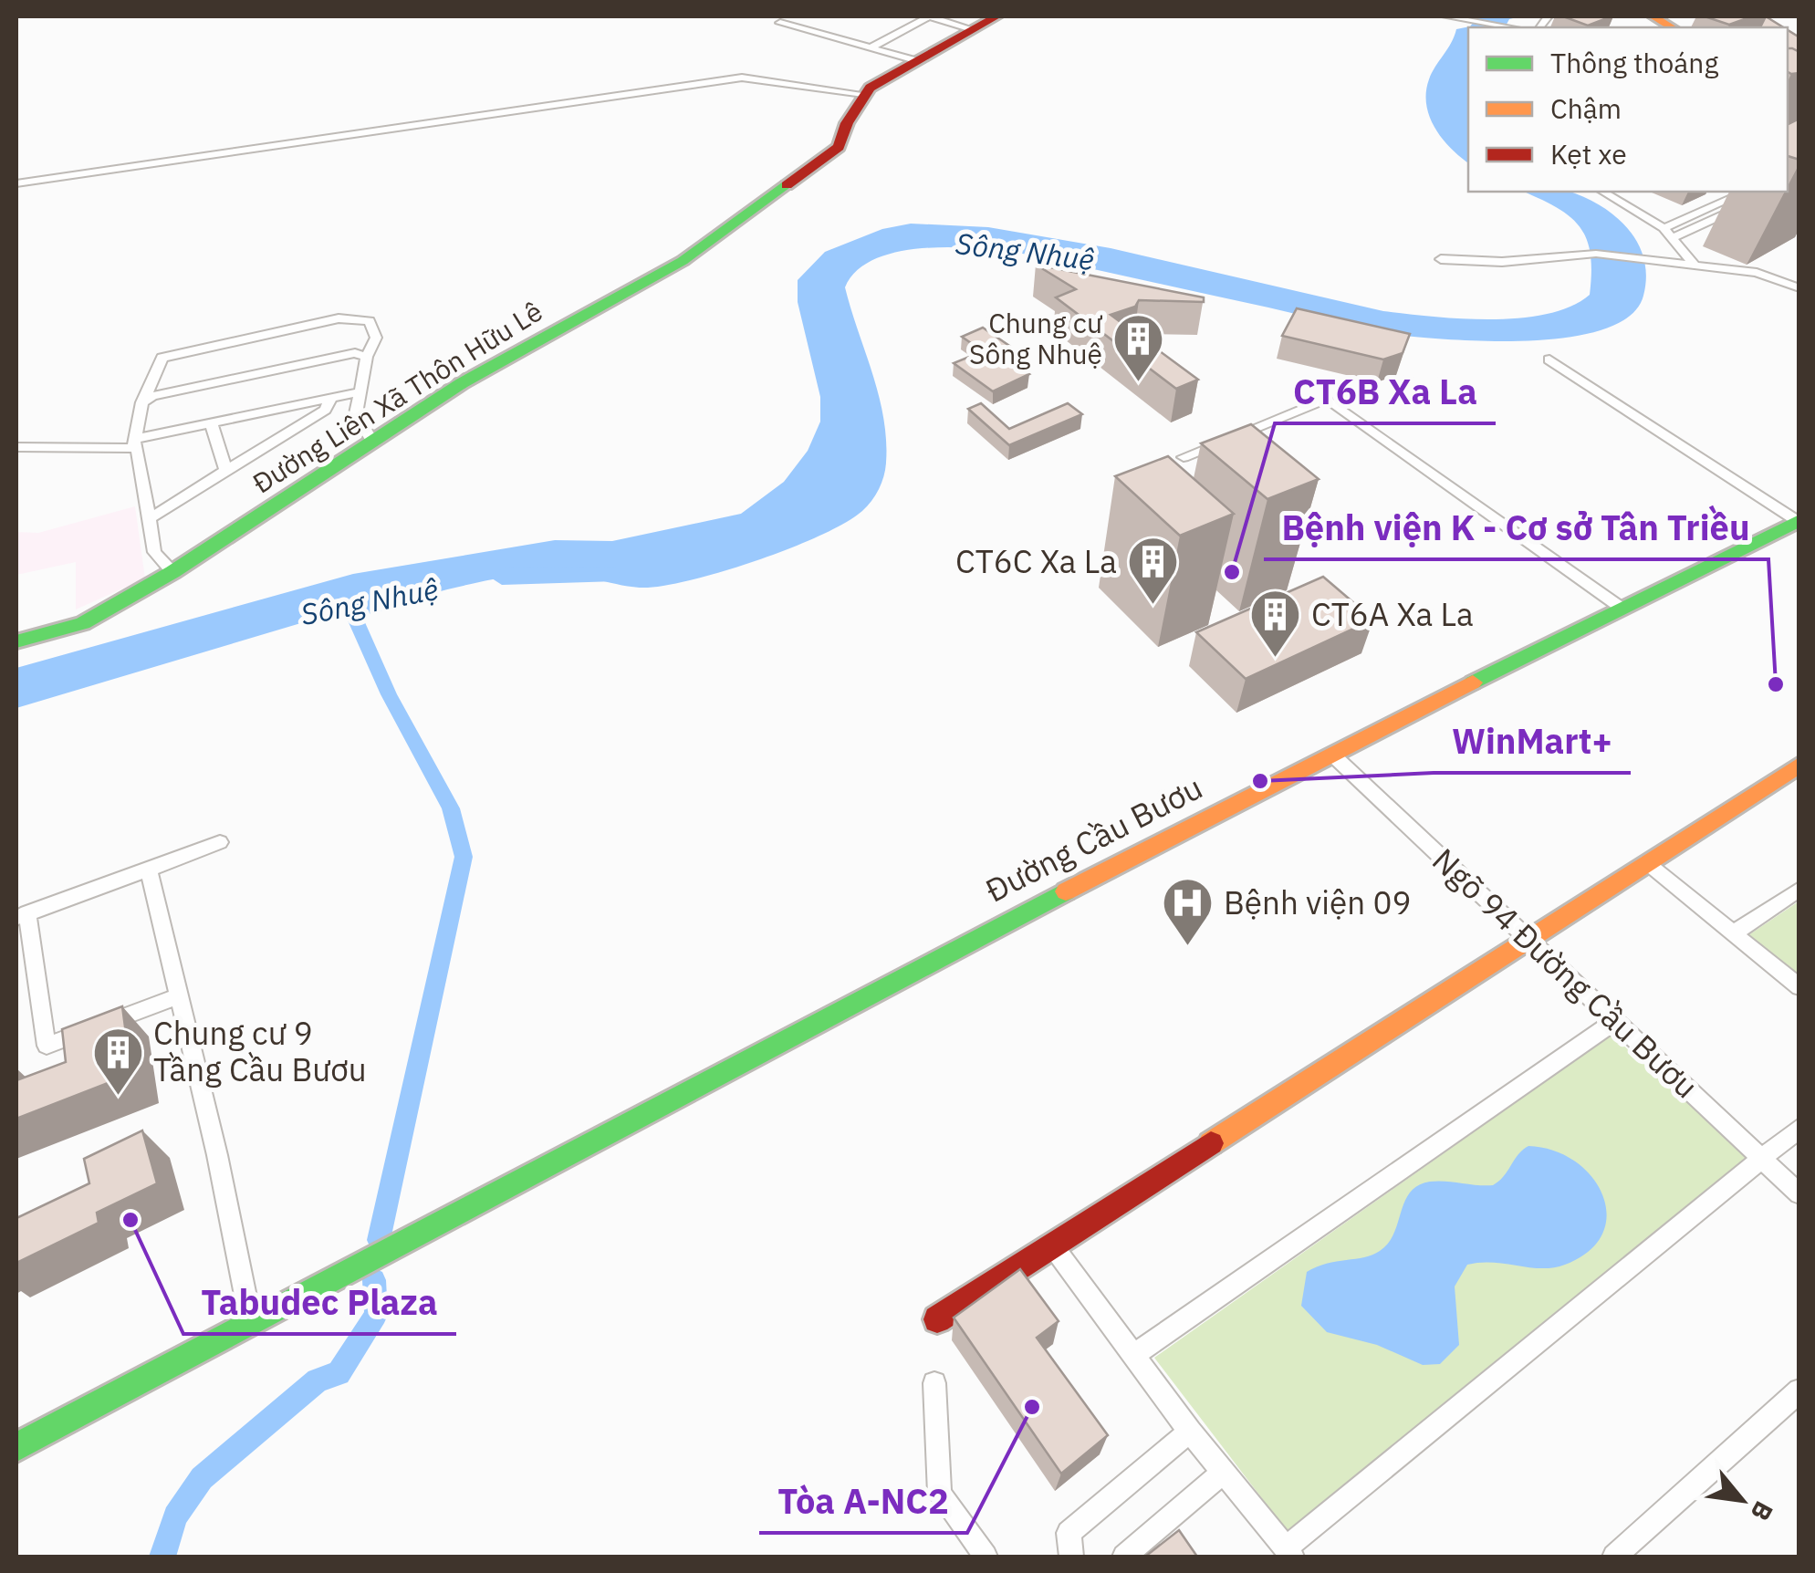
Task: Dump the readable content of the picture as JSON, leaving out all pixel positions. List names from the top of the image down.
{
  "streets": {
    "main road": ["Đường Liên Xã Thôn Hữu Lê", "Đường Cầu Bươu"],
    "street": ["Ngõ 94 Đường Cầu Bươu"]
  },
  "crossings": [
    ["Đường Cầu Bươu", "Ngõ 94 Đường Cầu Bươu"]
  ],
  "water": ["Sông Nhuệ"],
  "places": {
    "building": [
      "Chung cư Sông Nhuệ",
      "CT6C Xa La",
      "CT6A Xa La",
      "Chung cư 9 Tầng Cầu Bươu"
    ],
    "other": [
      "CT6B Xa La",
      "Bệnh viện K - Cơ sở Tân Triều",
      "WinMart+",
      "Tabudec Plaza",
      "Tòa A-NC2"
    ],
    "hospital": ["Bệnh viện 09"]
  },
  "legend": ["Thông thoáng", "Chậm", "Kẹt xe"],
  "north": "bottom right"
}
